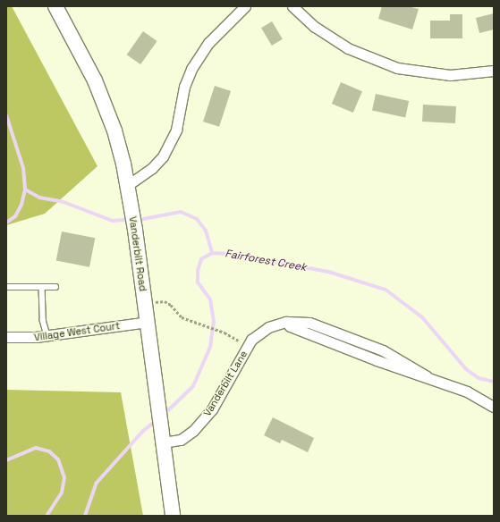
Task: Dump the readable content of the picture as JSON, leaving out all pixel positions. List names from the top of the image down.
{
  "streets": {
    "street": ["Vanderbilt Road", "Village West Court", "Vanderbilt Lane"]
  },
  "crossings": [
    ["Vanderbilt Road", "Village West Court"],
    ["Vanderbilt Road", "Vanderbilt Lane"]
  ],
  "water": ["Fairforest Creek"]
}
